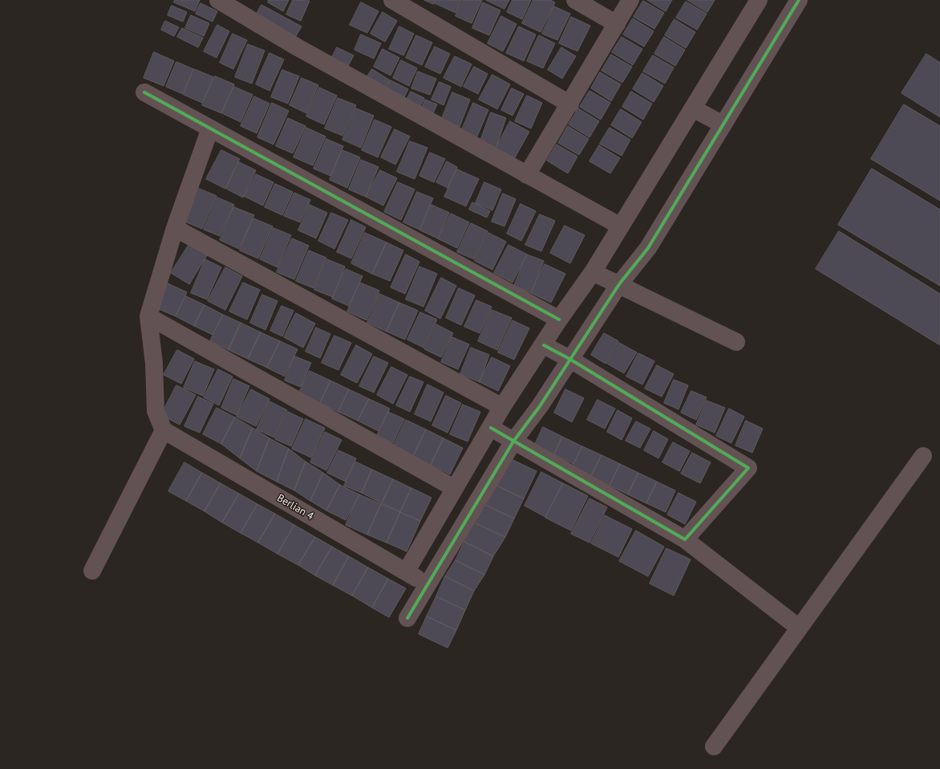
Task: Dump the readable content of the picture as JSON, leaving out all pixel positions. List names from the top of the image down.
{
  "streets": {
    "street": ["Berlian 4"]
  }
}
